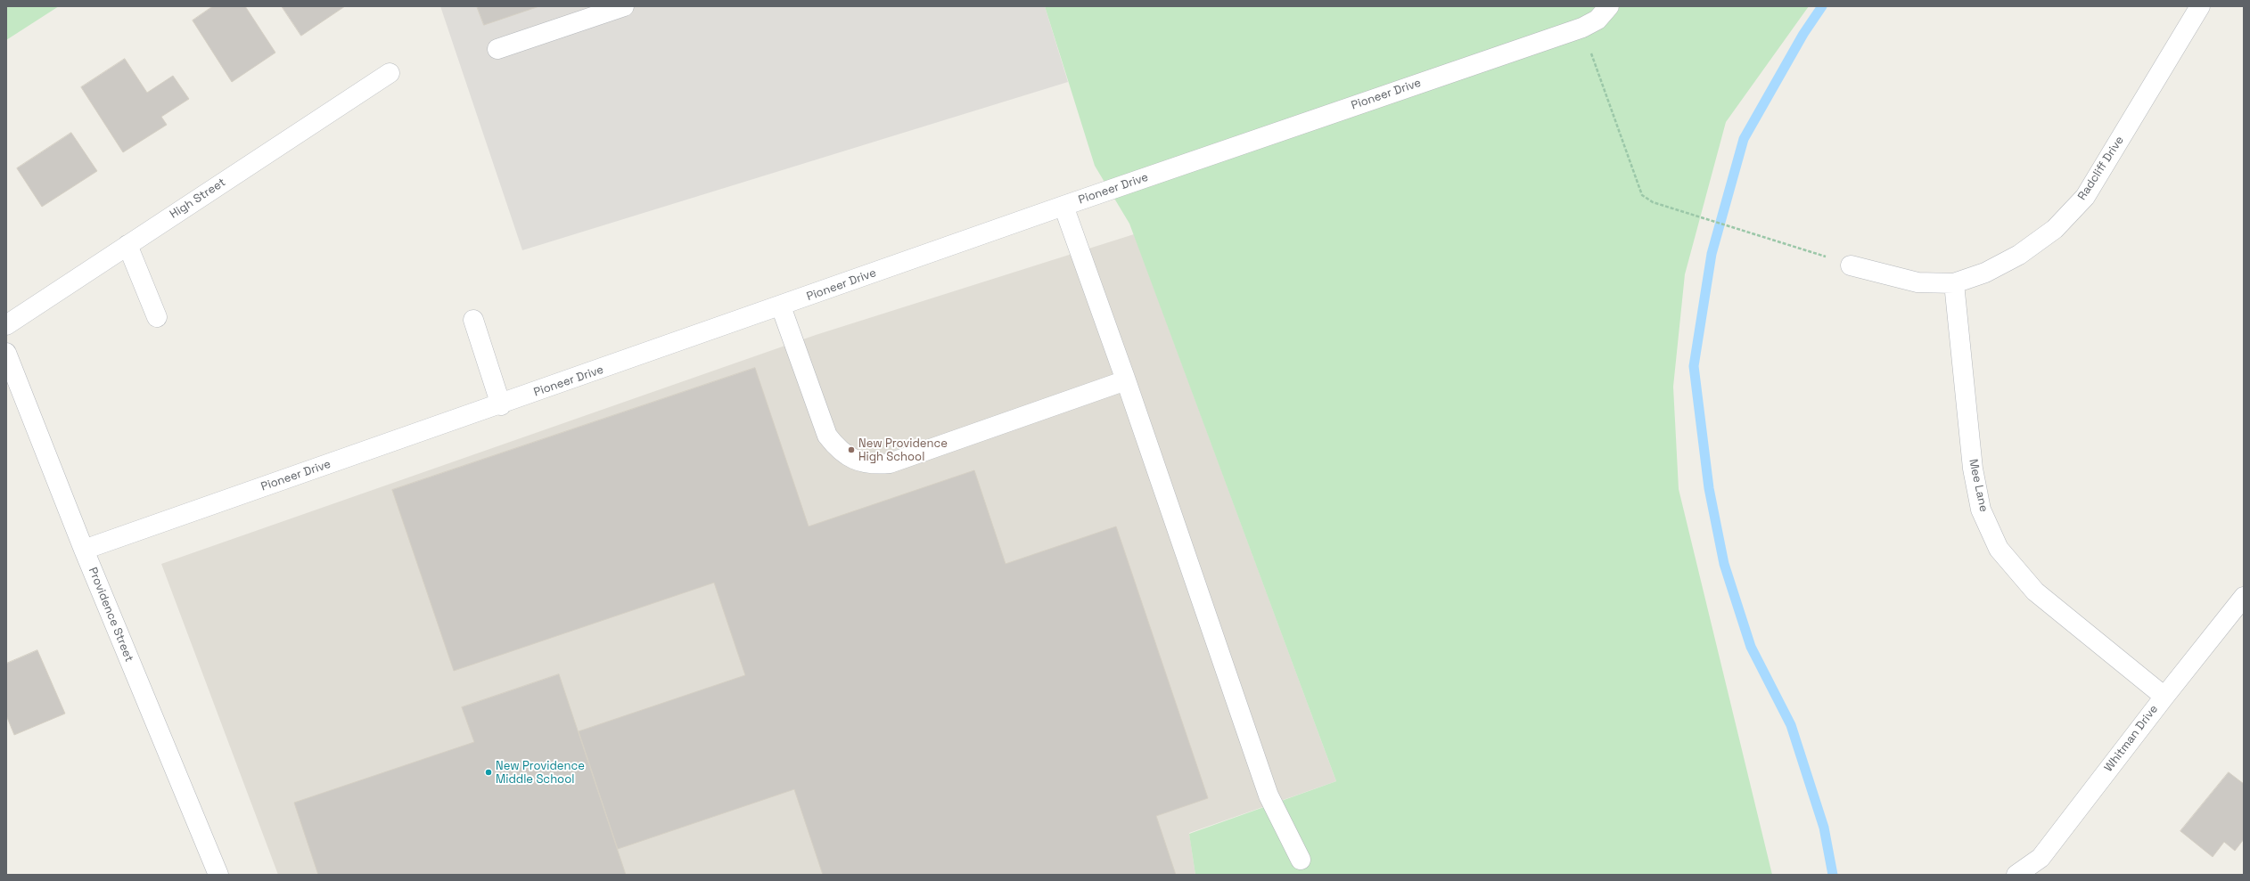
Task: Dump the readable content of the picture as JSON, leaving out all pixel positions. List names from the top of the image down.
{
  "streets": {
    "street": [
      "Pioneer Drive",
      "Radcliff Drive",
      "High Street",
      "Mee Lane",
      "Providence Street",
      "Whitman Drive"
    ]
  },
  "crossings": [
    ["Pioneer Drive", "Providence Street"],
    ["Radcliff Drive", "Mee Lane"],
    ["Mee Lane", "Whitman Drive"]
  ],
  "places": ["New Providence High School", "New Providence Middle School"]
}
